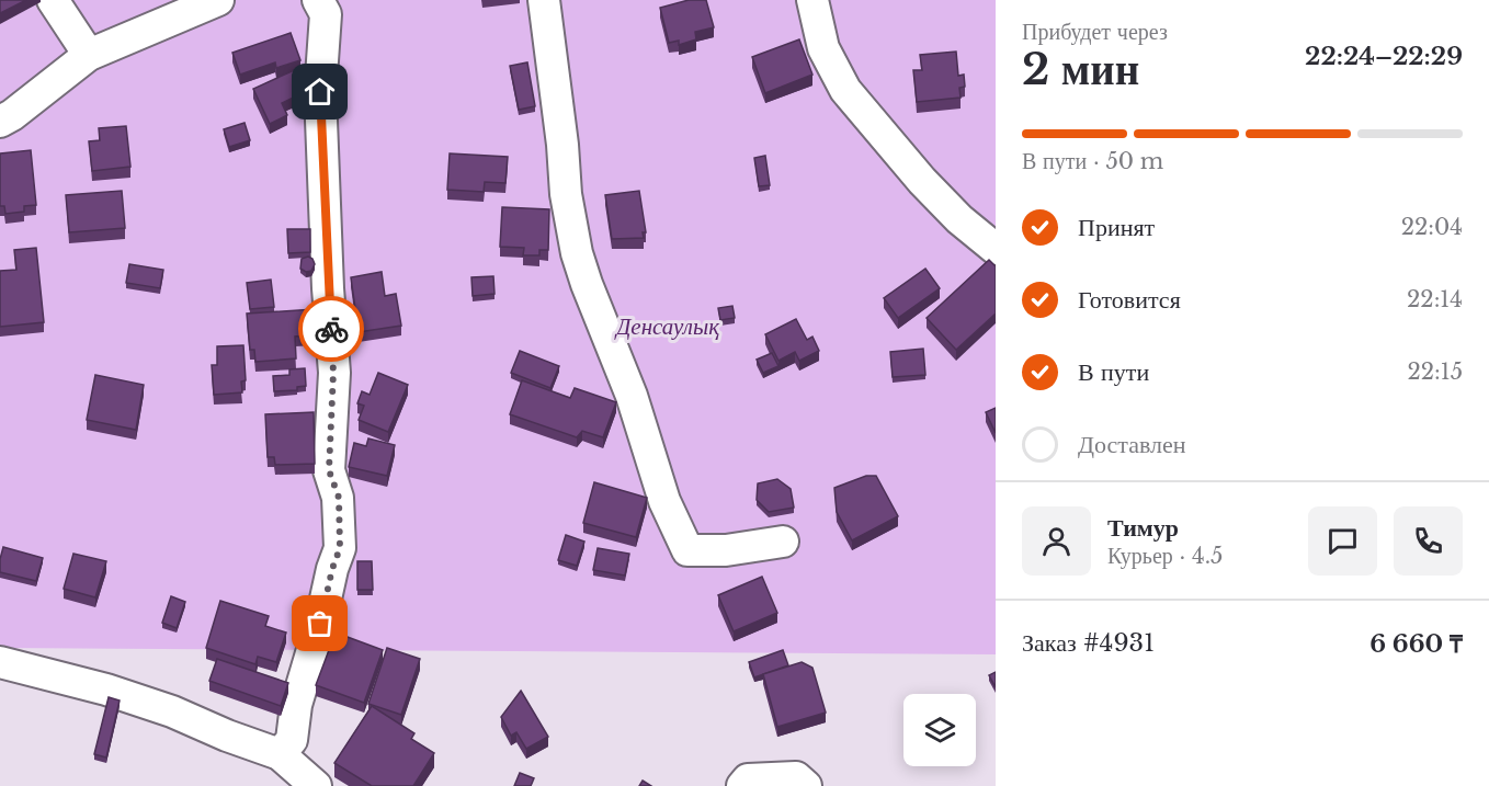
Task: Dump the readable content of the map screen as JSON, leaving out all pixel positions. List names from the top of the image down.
{
  "parks": ["Денсаулық"],
  "page": {
    "heading": ["2 мин", "Прибудет через", "22:24–22:29"],
    "panel": [
      "Тимур",
      "Курьер · 4.5",
      "Заказ #4931",
      "6 660 ₸"
    ],
    "bar": "В пути · 50 m",
    "list": [
      ["Принят", "22:04"],
      ["Готовится", "22:14"],
      ["В пути", "22:15"],
      "Доставлен"
    ]
  }
}
